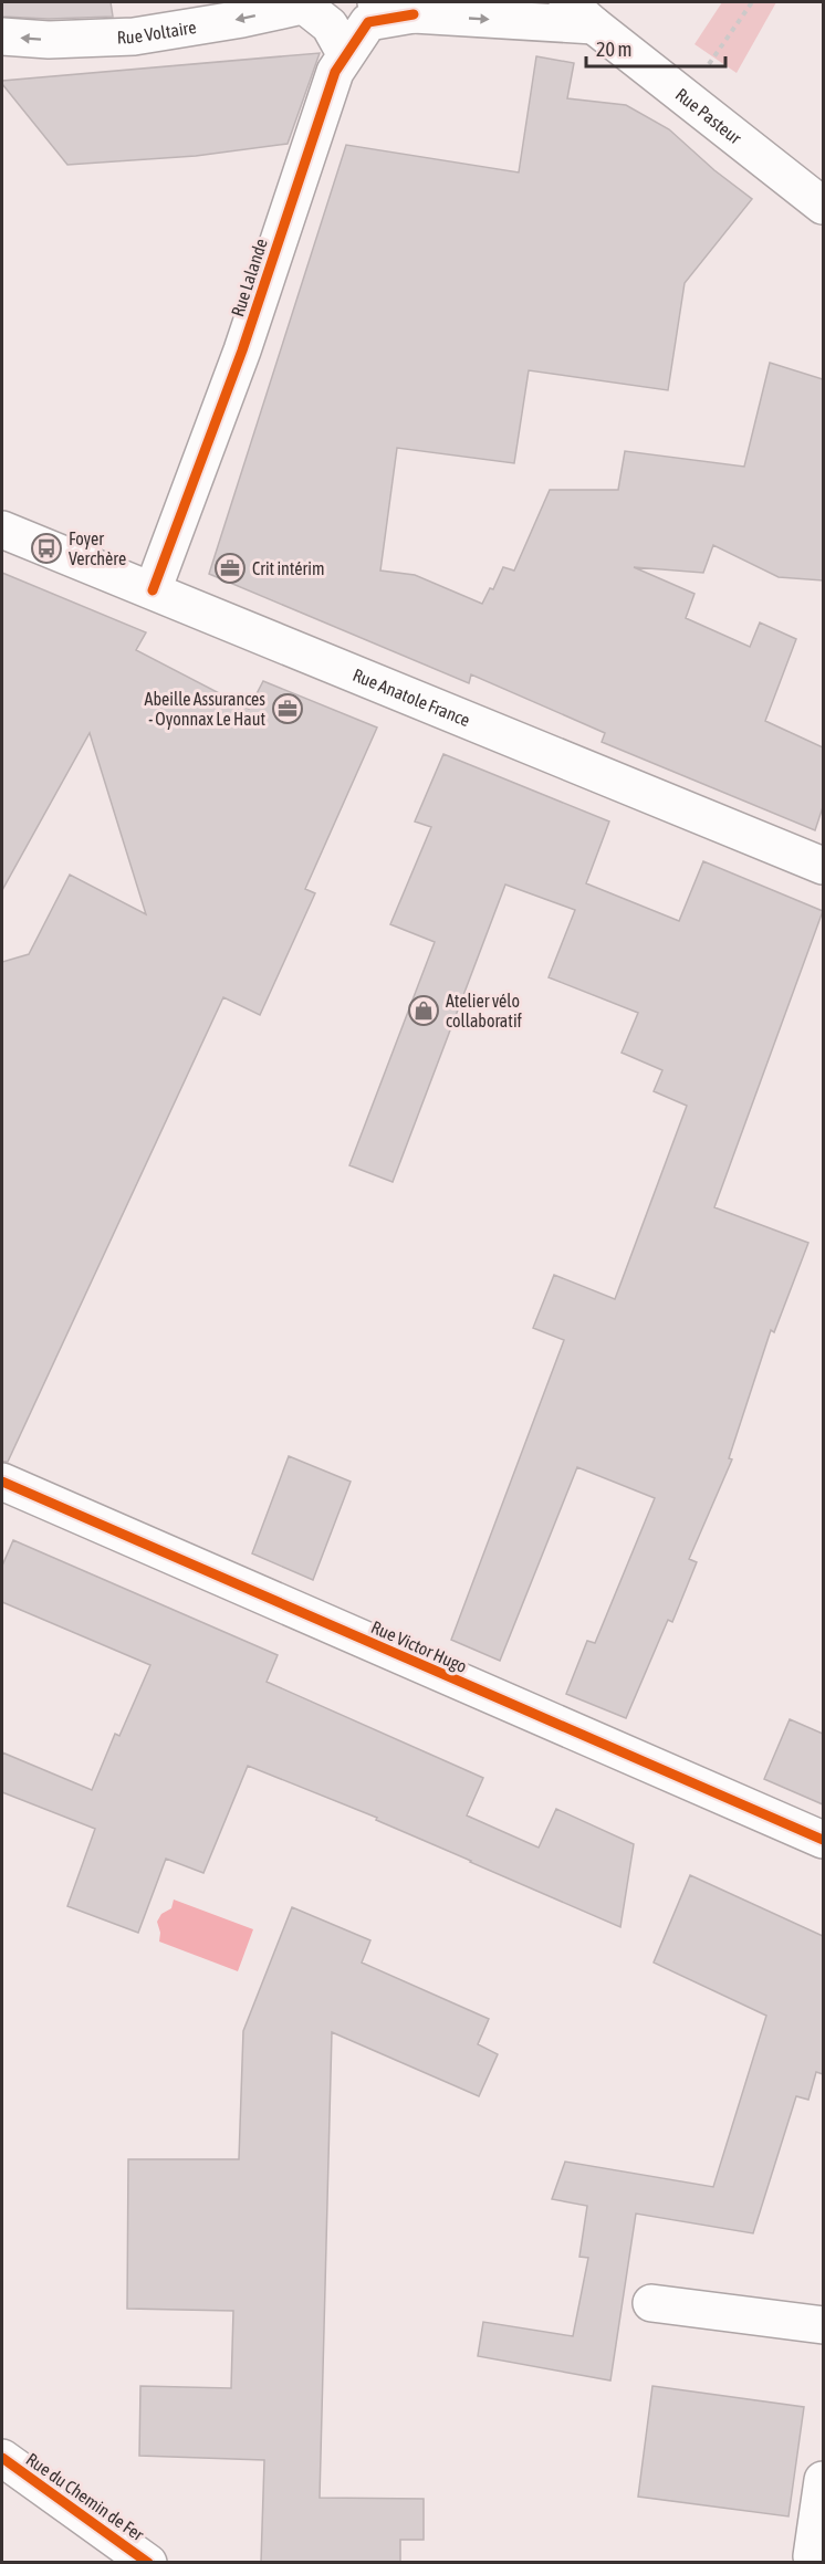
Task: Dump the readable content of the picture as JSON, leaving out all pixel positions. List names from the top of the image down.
{
  "streets": {
    "main road": [
      "Rue Voltaire",
      "Rue Pasteur",
      "Rue Lalande",
      "Rue Anatole France",
      "Rue Victor Hugo",
      "Rue du Chemin de Fer"
    ]
  },
  "crossings": [
    ["Rue Lalande", "Rue Anatole France"]
  ],
  "one_way": ["Rue Voltaire"],
  "places": {
    "bus stop": ["Foyer Verchère"],
    "office": ["Crit intérim", "Abeille Assurances - Oyonnax Le Haut"],
    "shop": ["Atelier vélo collaboratif"]
  },
  "scale_bar": "20 m"
}
